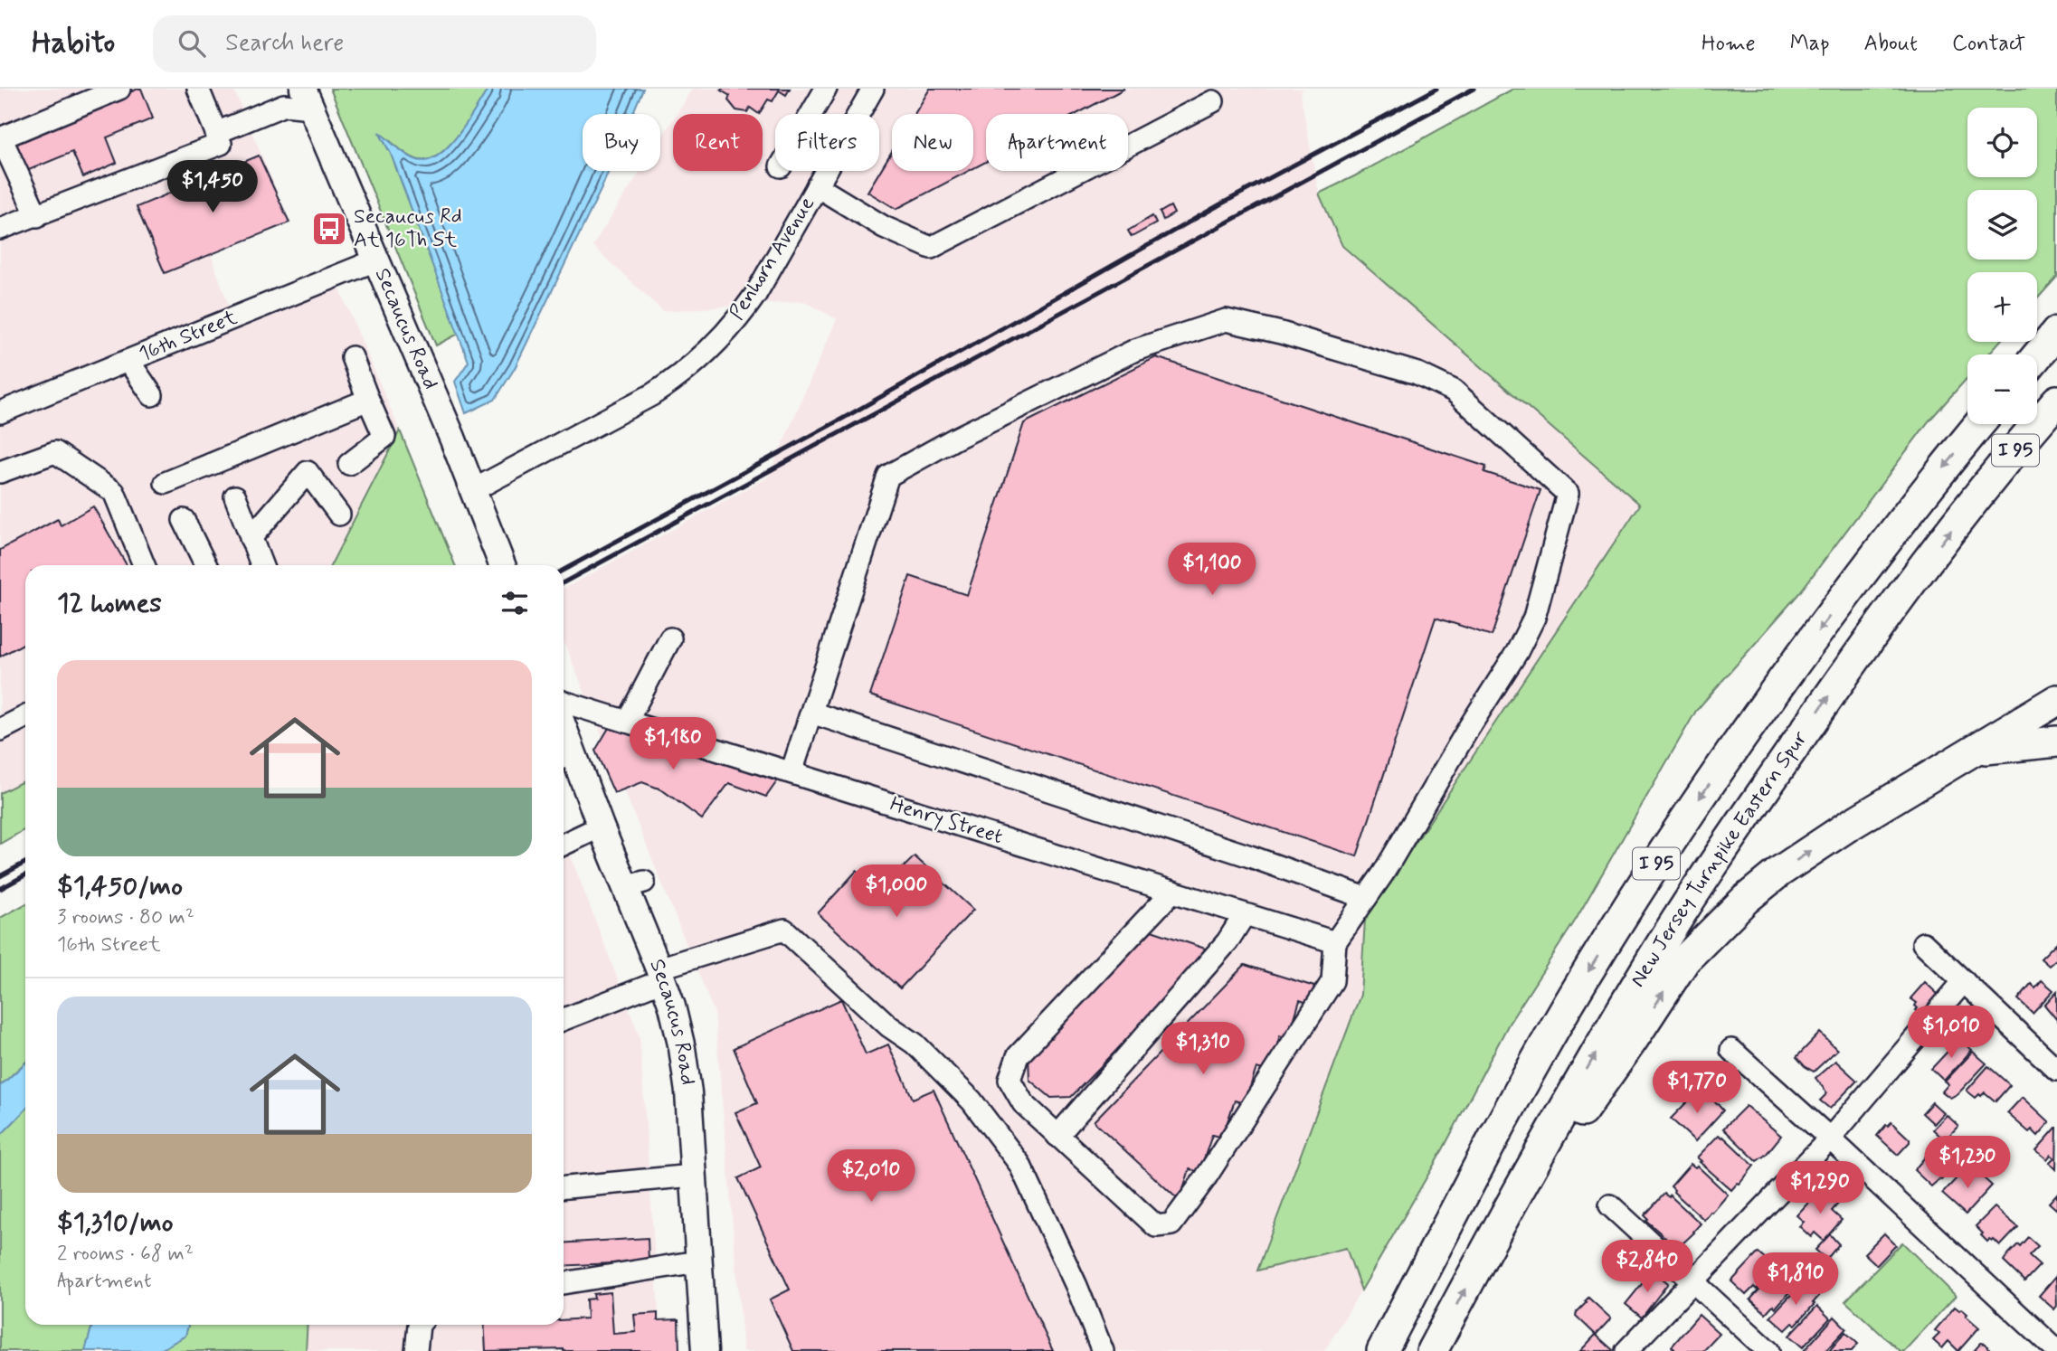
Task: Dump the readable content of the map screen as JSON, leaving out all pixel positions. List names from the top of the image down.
{
  "streets": {
    "highway": ["I 95", "New Jersey Turnpike Eastern Spur"],
    "main road": ["Secaucus Road"],
    "street": ["Penhorn Avenue", "16th Street", "Henry Street"]
  },
  "crossings": [
    ["Penhorn Avenue", "Secaucus Road"],
    ["Secaucus Road", "16th Street"]
  ],
  "places": {
    "bus stop": ["Secaucus Rd At 16Th St"]
  },
  "page": {
    "header": "Habito",
    "search": "Search here",
    "nav": [
      "Home",
      "Map",
      "About",
      "Contact"
    ],
    "map_buttons": ["+", "−"],
    "chip": [
      "Buy",
      "Rent",
      "Filters",
      "New",
      "Apartment"
    ],
    "price": [
      "$1,450",
      "$1,100",
      "$1,180",
      "$1,000",
      "$1,010",
      "$1,310",
      "$1,770",
      "$1,230",
      "$2,010",
      "$1,290",
      "$2,840",
      "$1,810"
    ],
    "heading": "12 homes",
    "list": [
      {
        "name": "$1,450/mo",
        "note": "3 rooms · 80 m² · 16th Street"
      },
      {
        "name": "$1,310/mo",
        "note": "2 rooms · 68 m² · Apartment"
      }
    ]
  }
}
